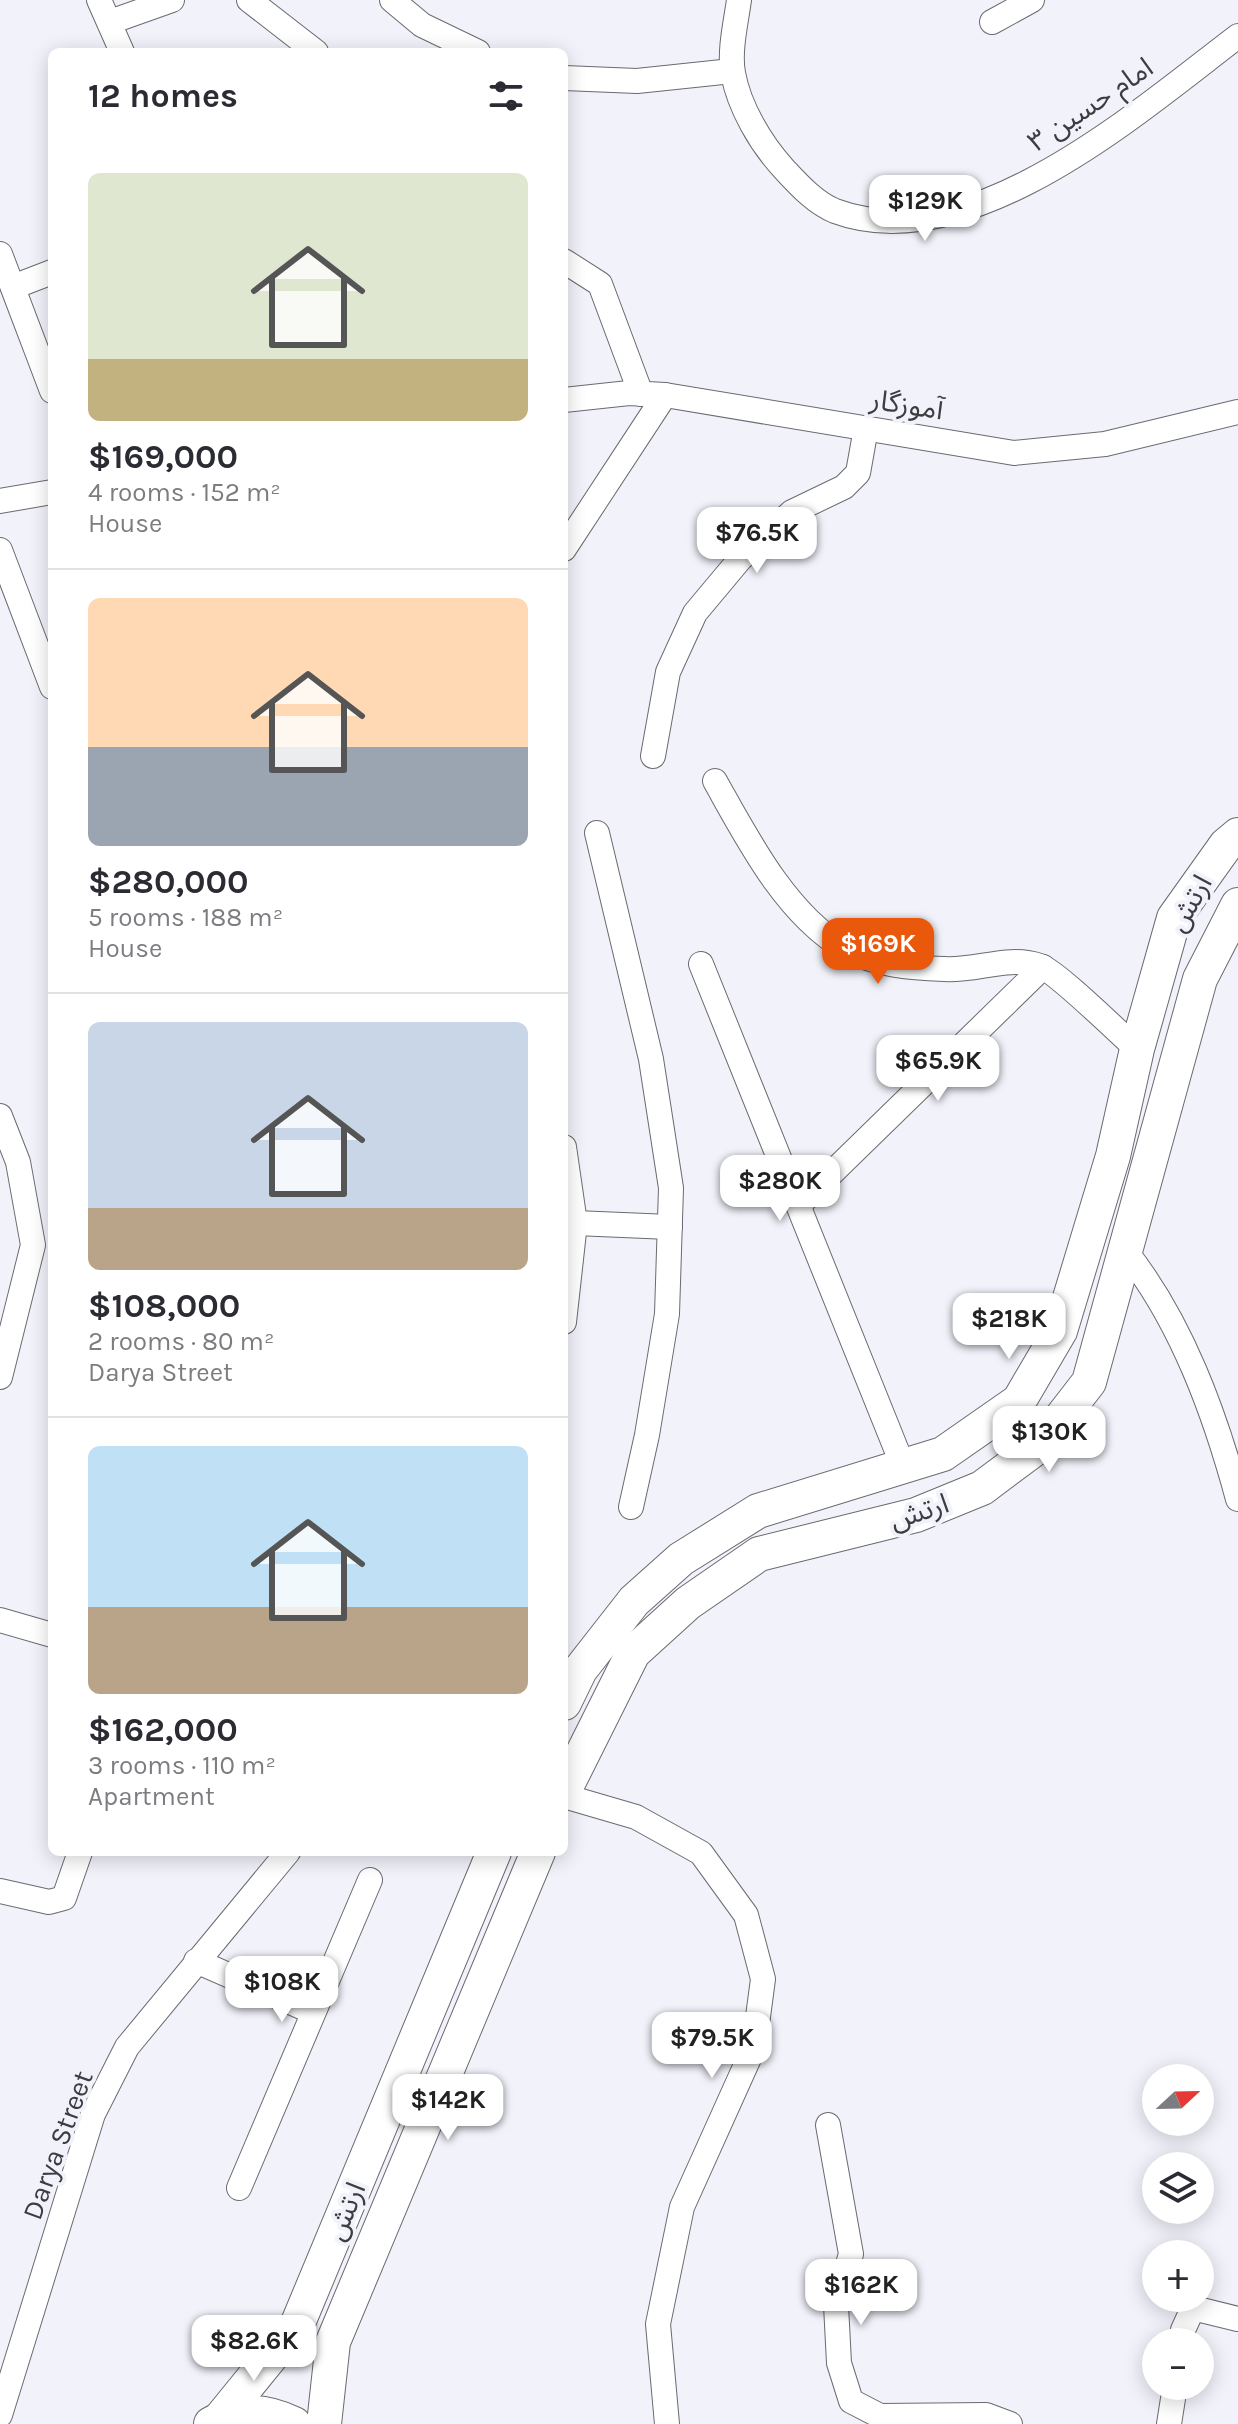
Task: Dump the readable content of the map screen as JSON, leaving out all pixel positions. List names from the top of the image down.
{
  "streets": {
    "main road": ["ارتش"],
    "street": ["امام حسین ۳", "آموزگار", "Darya Street"]
  },
  "north": "right",
  "page": {
    "heading": "12 homes",
    "list": [
      {
        "name": "$169,000",
        "note": "4 rooms · 152 m² · House"
      },
      {
        "name": "$280,000",
        "note": "5 rooms · 188 m² · House"
      },
      {
        "name": "$108,000",
        "note": "2 rooms · 80 m² · Darya Street"
      },
      {
        "name": "$162,000",
        "note": "3 rooms · 110 m² · Apartment"
      }
    ],
    "price": [
      "$129K",
      "$76.5K",
      "$169K",
      "$65.9K",
      "$280K",
      "$218K",
      "$130K",
      "$108K",
      "$79.5K",
      "$142K",
      "$162K",
      "$82.6K"
    ],
    "map_buttons": ["+", "−"]
  }
}
